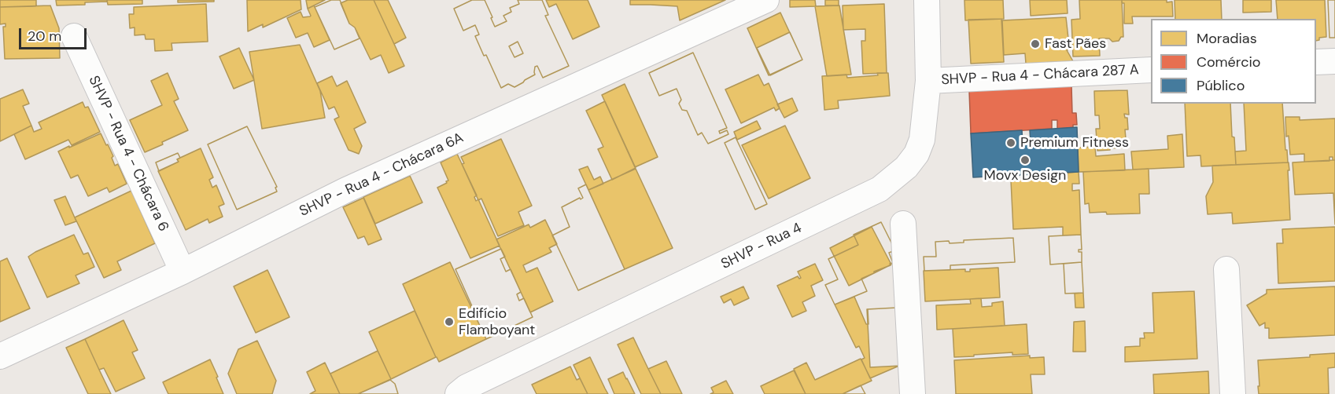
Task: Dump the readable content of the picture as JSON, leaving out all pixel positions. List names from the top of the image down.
{
  "streets": {
    "street": [
      "SHVP - Rua 4 - Chácara 287 A",
      "SHVP - Rua 4 - Chácara 6",
      "SHVP - Rua 4 - Chácara 6A",
      "SHVP - Rua 4"
    ]
  },
  "crossings": [
    ["SHVP - Rua 4 - Chácara 287 A", "SHVP - Rua 4"],
    ["SHVP - Rua 4 - Chácara 6", "SHVP - Rua 4 - Chácara 6A"]
  ],
  "places": [
    "Fast Pães",
    "Premium Fitness",
    "Movx Design",
    "Edifício Flamboyant"
  ],
  "legend": ["Moradias", "Comércio", "Público"],
  "scale_bar": "20 m"
}
